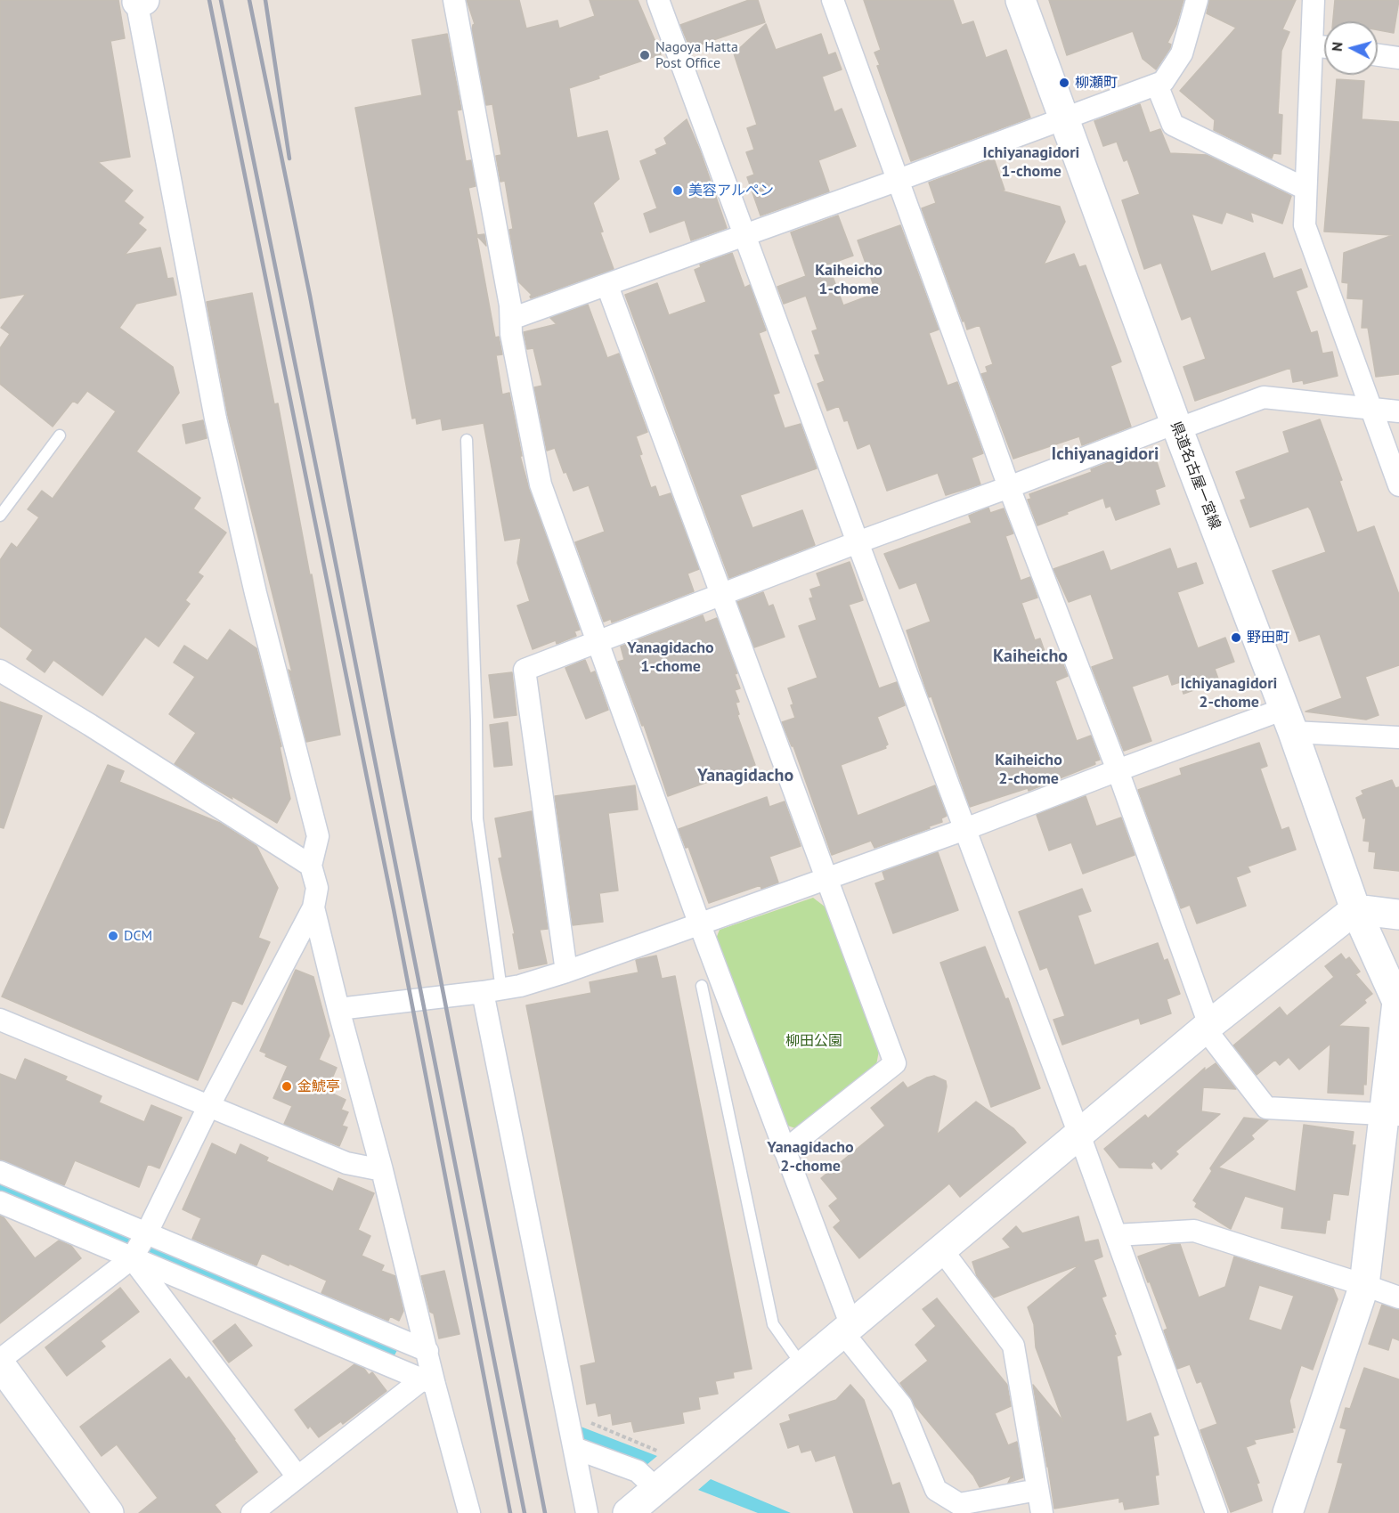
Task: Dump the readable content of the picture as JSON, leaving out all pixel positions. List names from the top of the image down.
{
  "streets": {
    "street": ["県道名古屋一宮線"]
  },
  "districts": [
    "Ichiyanagidori 1-chome",
    "Kaiheicho 1-chome",
    "Ichiyanagidori",
    "Yanagidacho 1-chome",
    "Kaiheicho",
    "Ichiyanagidori 2-chome",
    "Kaiheicho 2-chome",
    "Yanagidacho",
    "Yanagidacho 2-chome"
  ],
  "parks": ["柳田公園"],
  "places": [
    "Nagoya Hatta Post Office",
    "柳瀬町",
    "美容アルペン",
    "野田町",
    "DCM",
    "金鯱亭"
  ],
  "north": "left"
}
